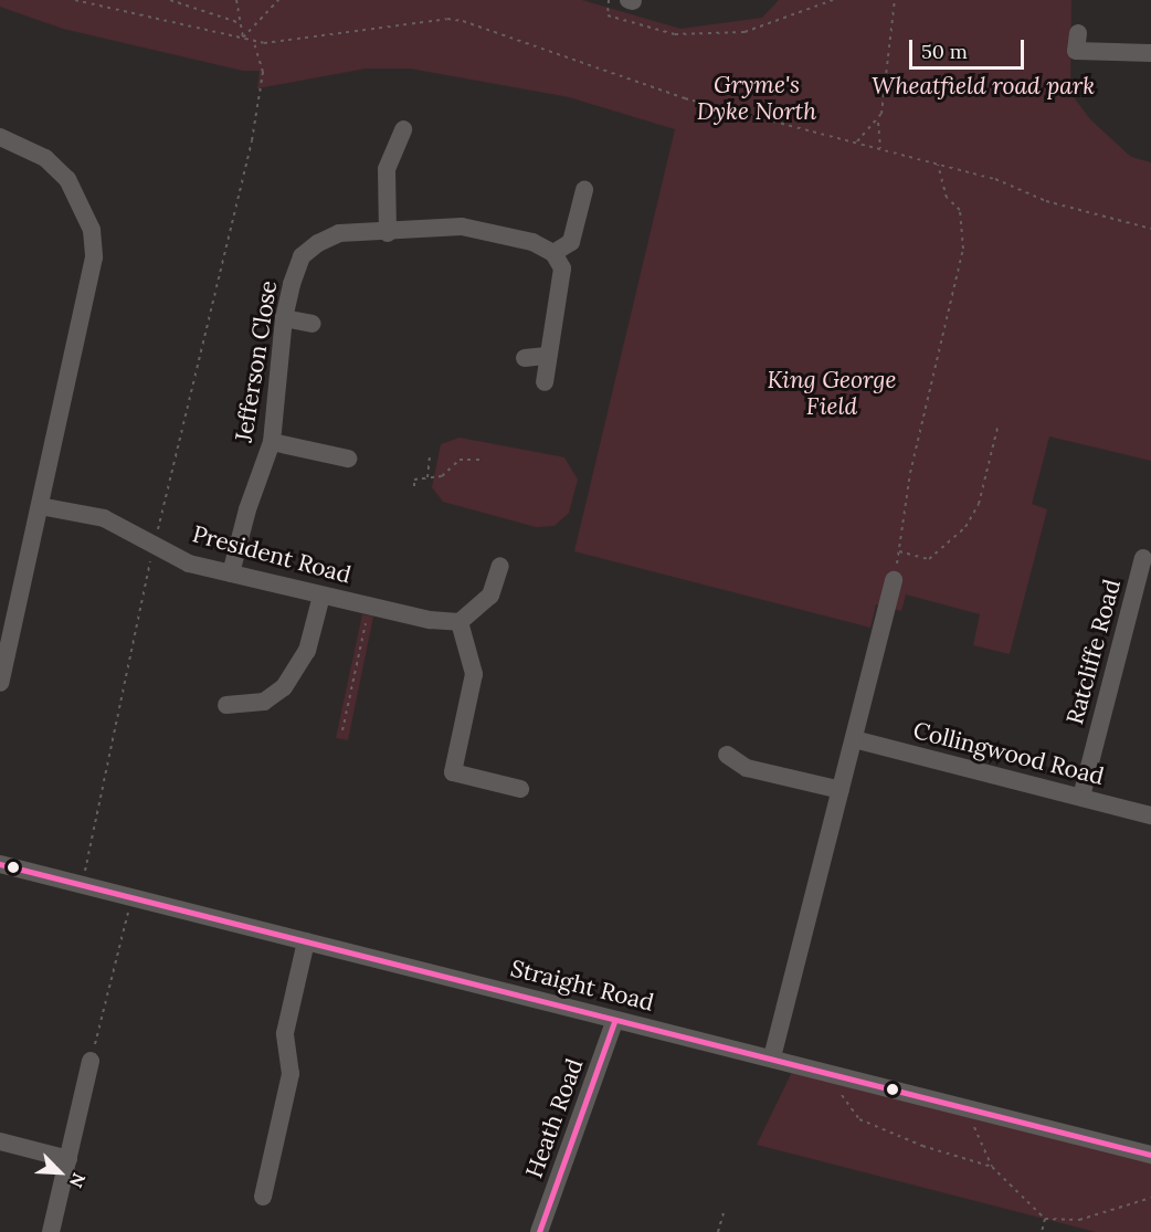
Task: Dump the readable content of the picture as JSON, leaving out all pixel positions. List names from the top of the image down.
{
  "streets": {
    "street": [
      "Jefferson Close",
      "President Road",
      "Ratcliffe Road",
      "Collingwood Road",
      "Straight Road",
      "Heath Road"
    ]
  },
  "crossings": [
    ["Jefferson Close", "President Road"],
    ["Ratcliffe Road", "Collingwood Road"],
    ["Straight Road", "Heath Road"]
  ],
  "parks": ["Gryme's Dyke North", "Wheatfield road park", "King George Field"],
  "scale_bar": "50 m",
  "north": "bottom right"
}
